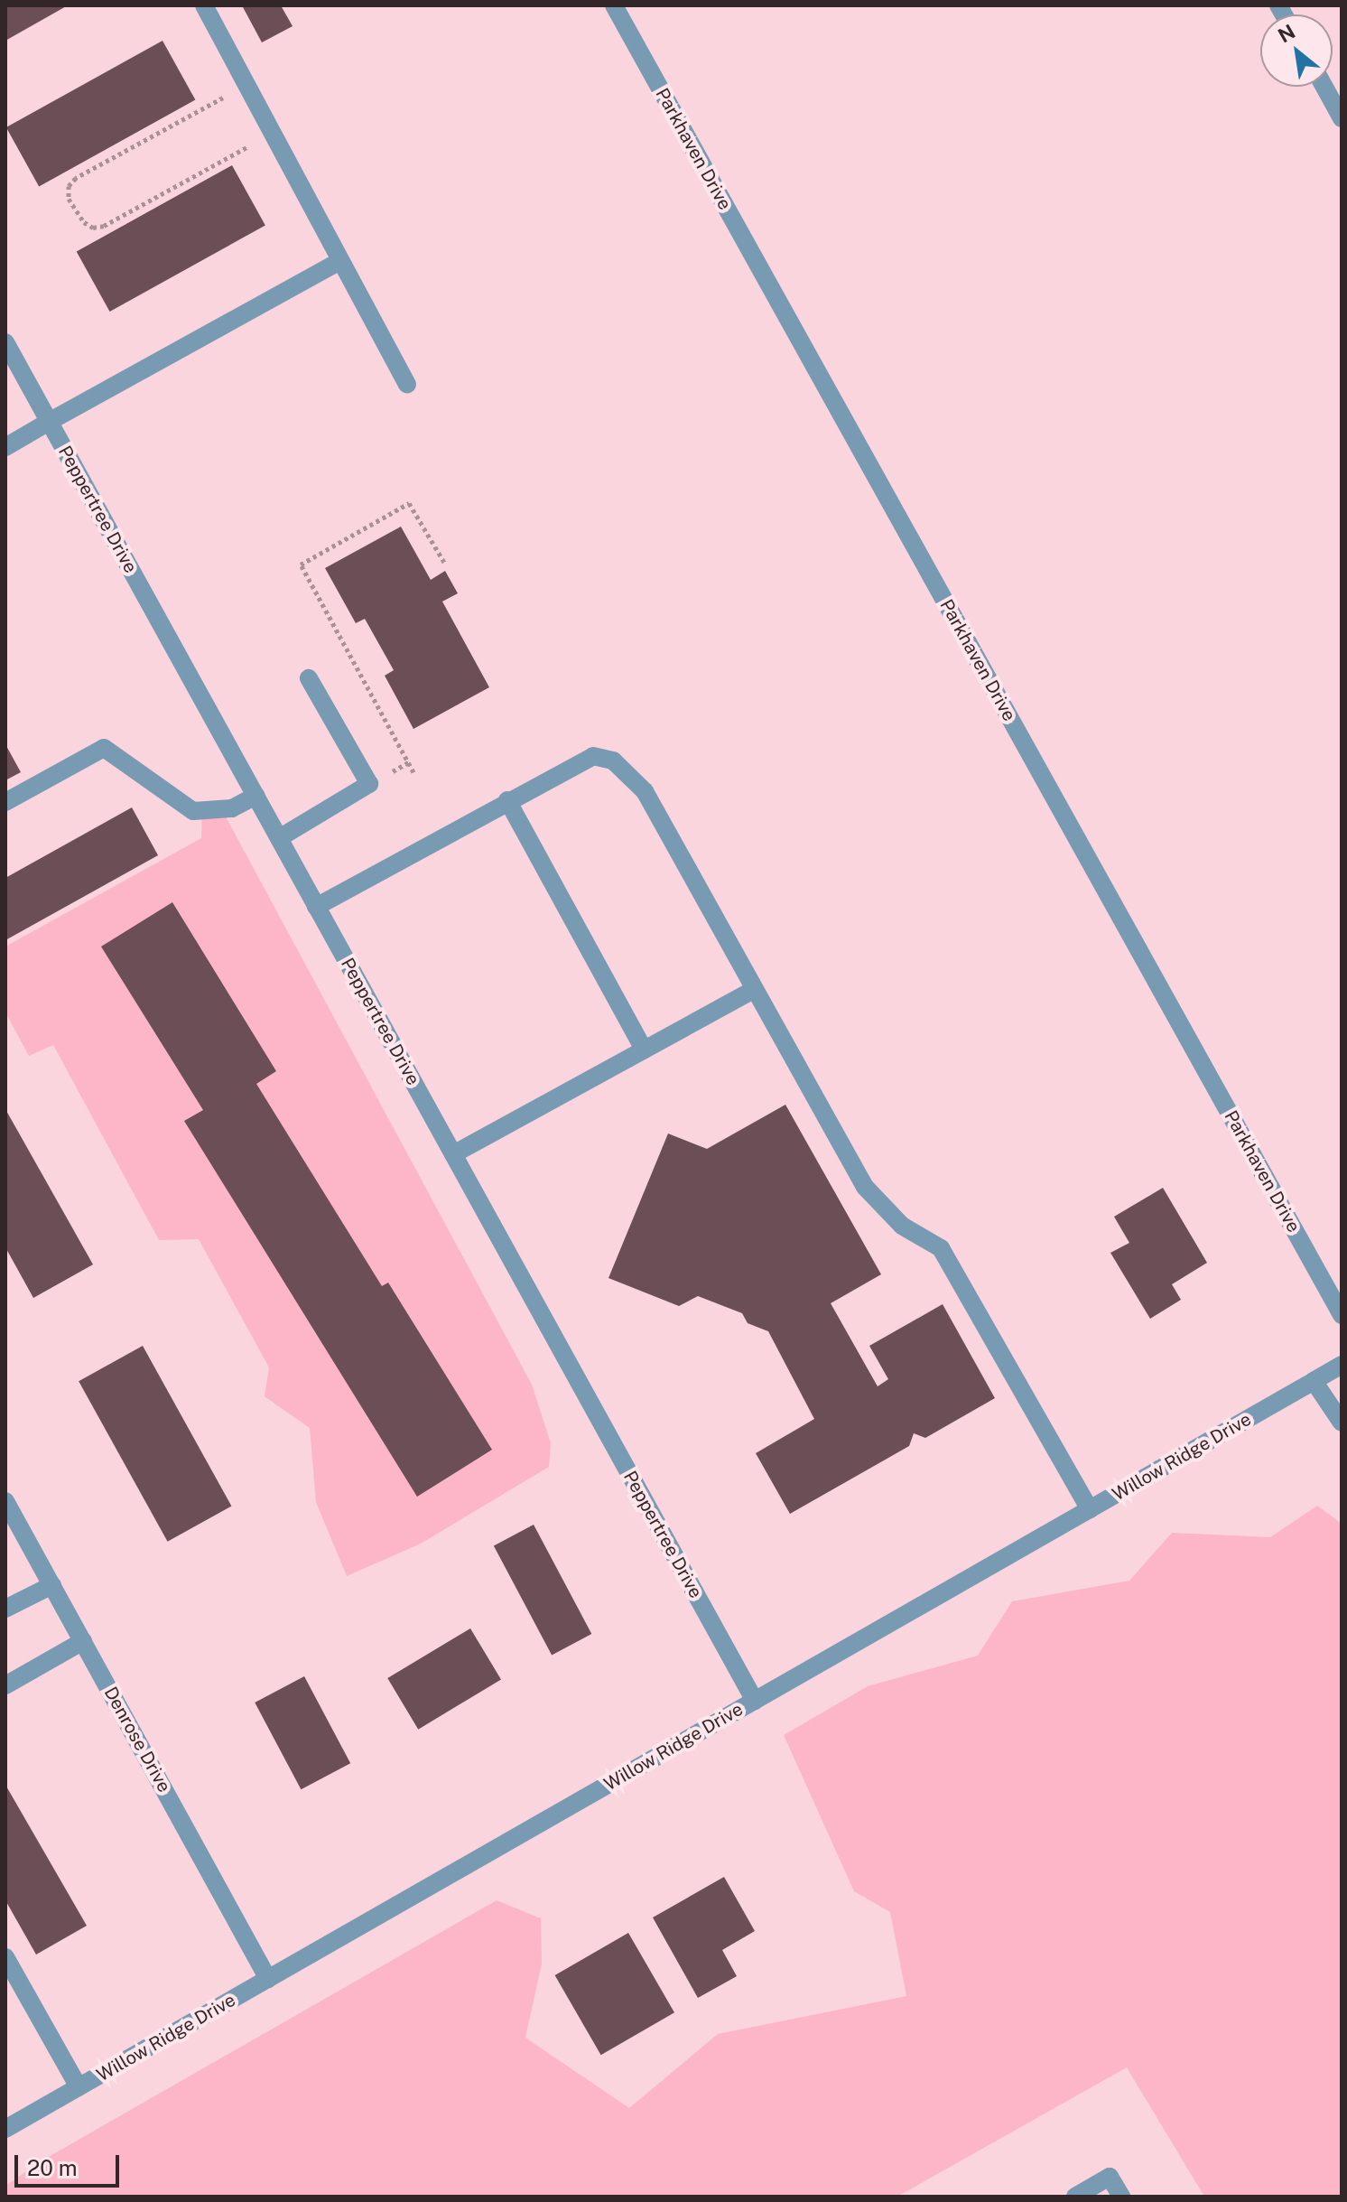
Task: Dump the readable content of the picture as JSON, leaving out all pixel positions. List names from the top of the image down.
{
  "streets": {
    "street": [
      "Parkhaven Drive",
      "Peppertree Drive",
      "Willow Ridge Drive",
      "Denrose Drive"
    ]
  },
  "crossings": [
    ["Peppertree Drive", "Willow Ridge Drive"],
    ["Willow Ridge Drive", "Denrose Drive"]
  ],
  "scale_bar": "20 m",
  "north": "top left"
}
